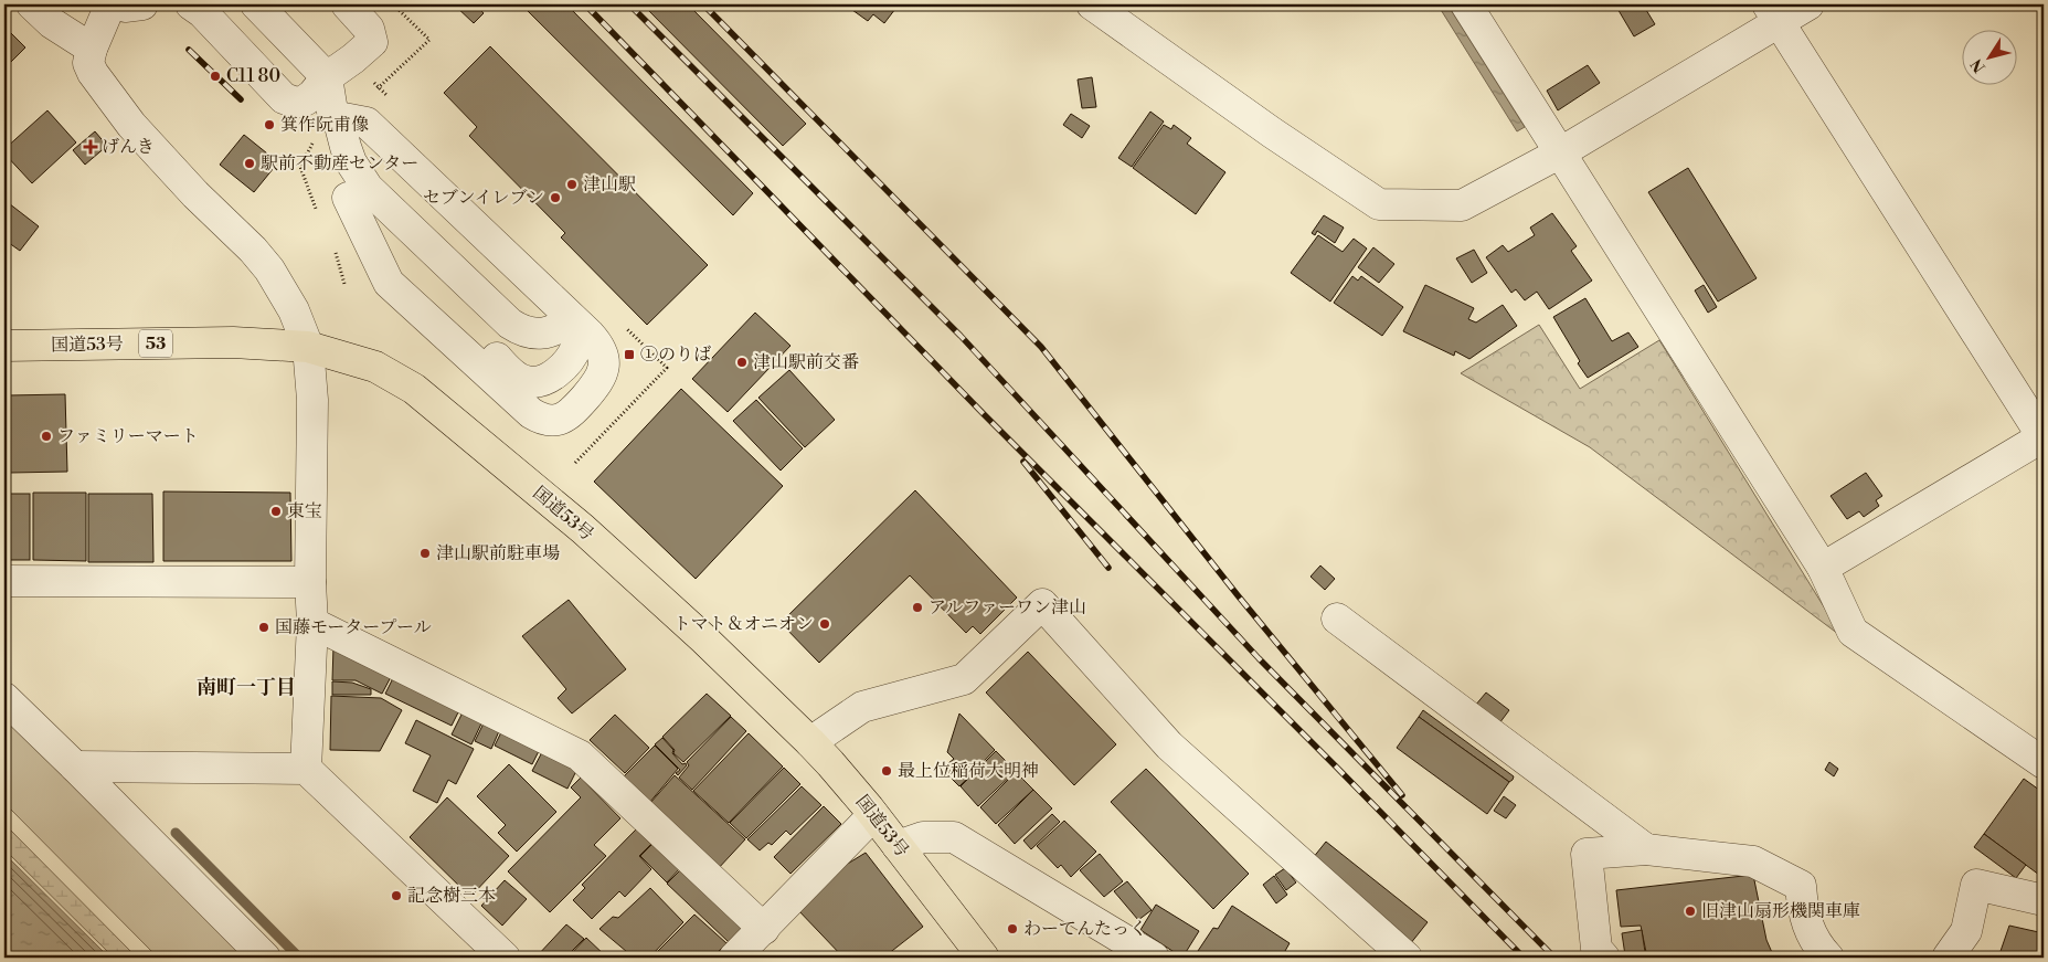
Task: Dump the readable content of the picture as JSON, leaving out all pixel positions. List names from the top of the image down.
{
  "streets": {
    "highway": ["53", "国道53号"]
  },
  "districts": ["南町一丁目"],
  "places": {
    "other": [
      "C11 80",
      "箕作阮甫像",
      "駅前不動産センター",
      "津山駅",
      "セブンイレブン",
      "津山駅前交番",
      "ファミリーマート",
      "東宝",
      "津山駅前駐車場",
      "アルファーワン津山",
      "トマト＆オニオン",
      "国藤モータープール",
      "最上位稲荷大明神",
      "記念樹三本",
      "旧津山扇形機関車庫",
      "わーてんたっく"
    ],
    "health": ["げんき"],
    "transit": ["①のりば"]
  },
  "north": "bottom left"
}
